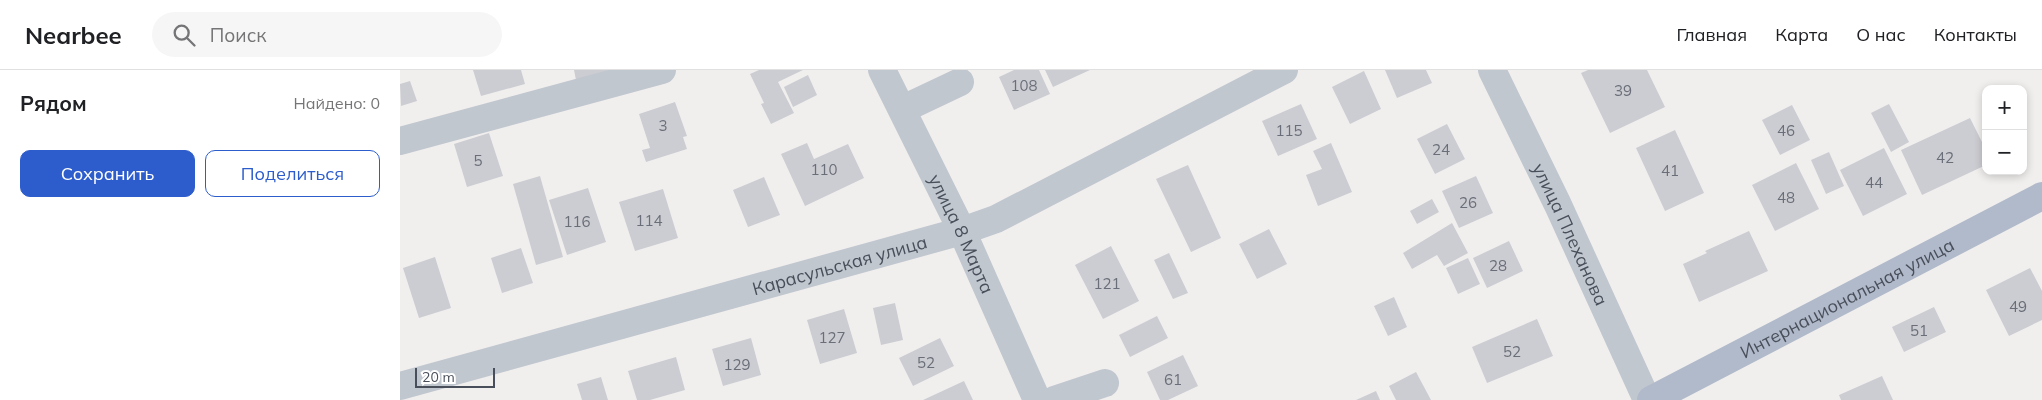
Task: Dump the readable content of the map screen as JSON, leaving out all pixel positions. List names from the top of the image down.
{
  "streets": {
    "main road": ["Интернациональная улица"],
    "street": ["улица 8 Марта", "улица Плеханова", "Карасульская улица"]
  },
  "crossings": [
    ["улица 8 Марта", "Карасульская улица"]
  ],
  "house_numbers": [
    "108",
    "39",
    "3",
    "115",
    "46",
    "24",
    "42",
    "5",
    "110",
    "41",
    "44",
    "48",
    "26",
    "114",
    "116",
    "28",
    "121",
    "49",
    "51",
    "127",
    "52",
    "52",
    "129",
    "61"
  ],
  "scale_bar": "20 m",
  "page": {
    "header": "Nearbee",
    "search": "Поиск",
    "nav": [
      "Главная",
      "Карта",
      "О нас",
      "Контакты"
    ],
    "heading": ["Рядом", "Найдено: 0"],
    "map_buttons": ["+", "−"],
    "buttons": ["Сохранить", "Поделиться"],
    "scale": "20 m"
  }
}
